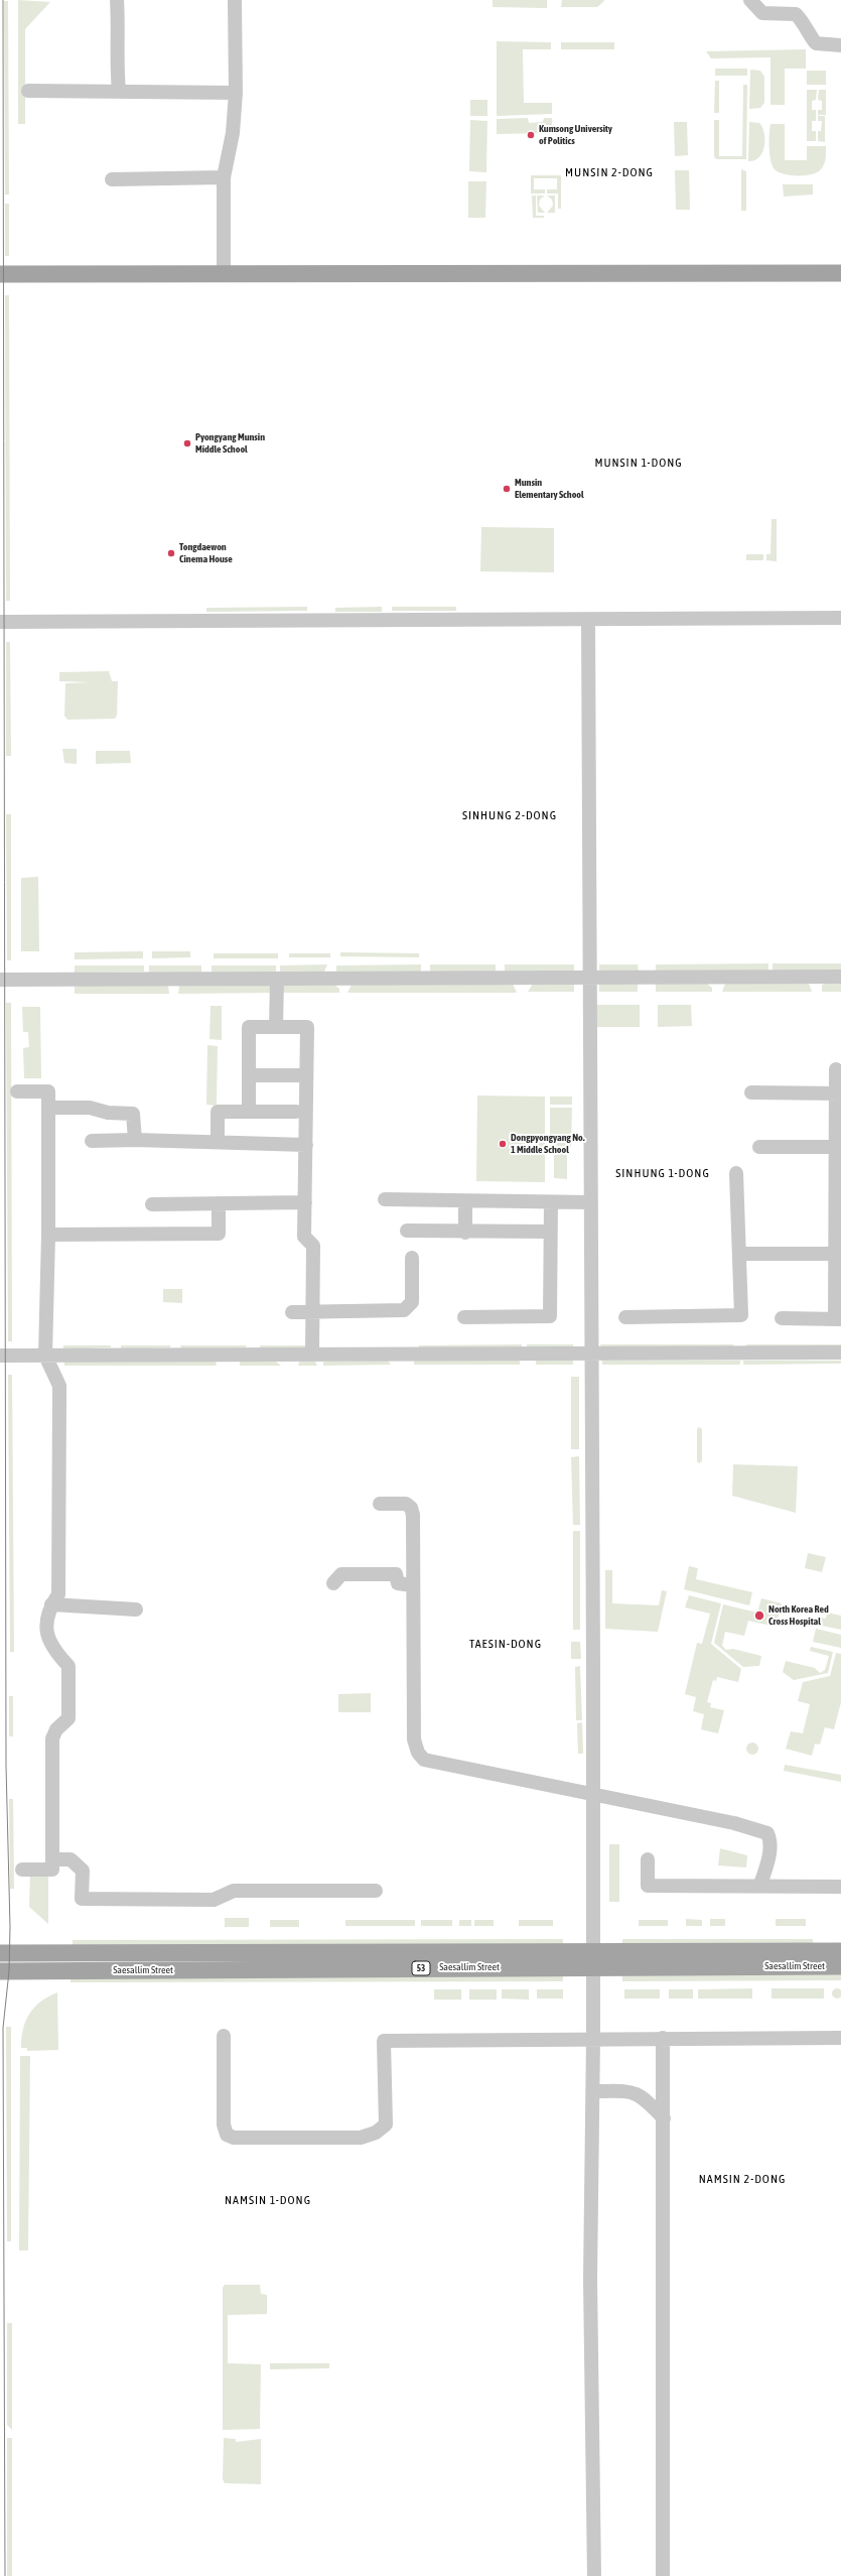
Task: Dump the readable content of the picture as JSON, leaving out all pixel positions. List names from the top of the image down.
{
  "streets": {
    "main road": ["Saesallim Street", "53"]
  },
  "districts": [
    "MUNSIN 2-DONG",
    "MUNSIN 1-DONG",
    "SINHUNG 2-DONG",
    "SINHUNG 1-DONG",
    "TAESIN-DONG",
    "NAMSIN 2-DONG",
    "NAMSIN 1-DONG"
  ],
  "places": [
    "Kumsong University of Politics",
    "Pyongyang Munsin Middle School",
    "Munsin Elementary School",
    "Tongdaewon Cinema House",
    "Dongpyongyang No. 1 Middle School",
    "North Korea Red Cross Hospital"
  ]
}
